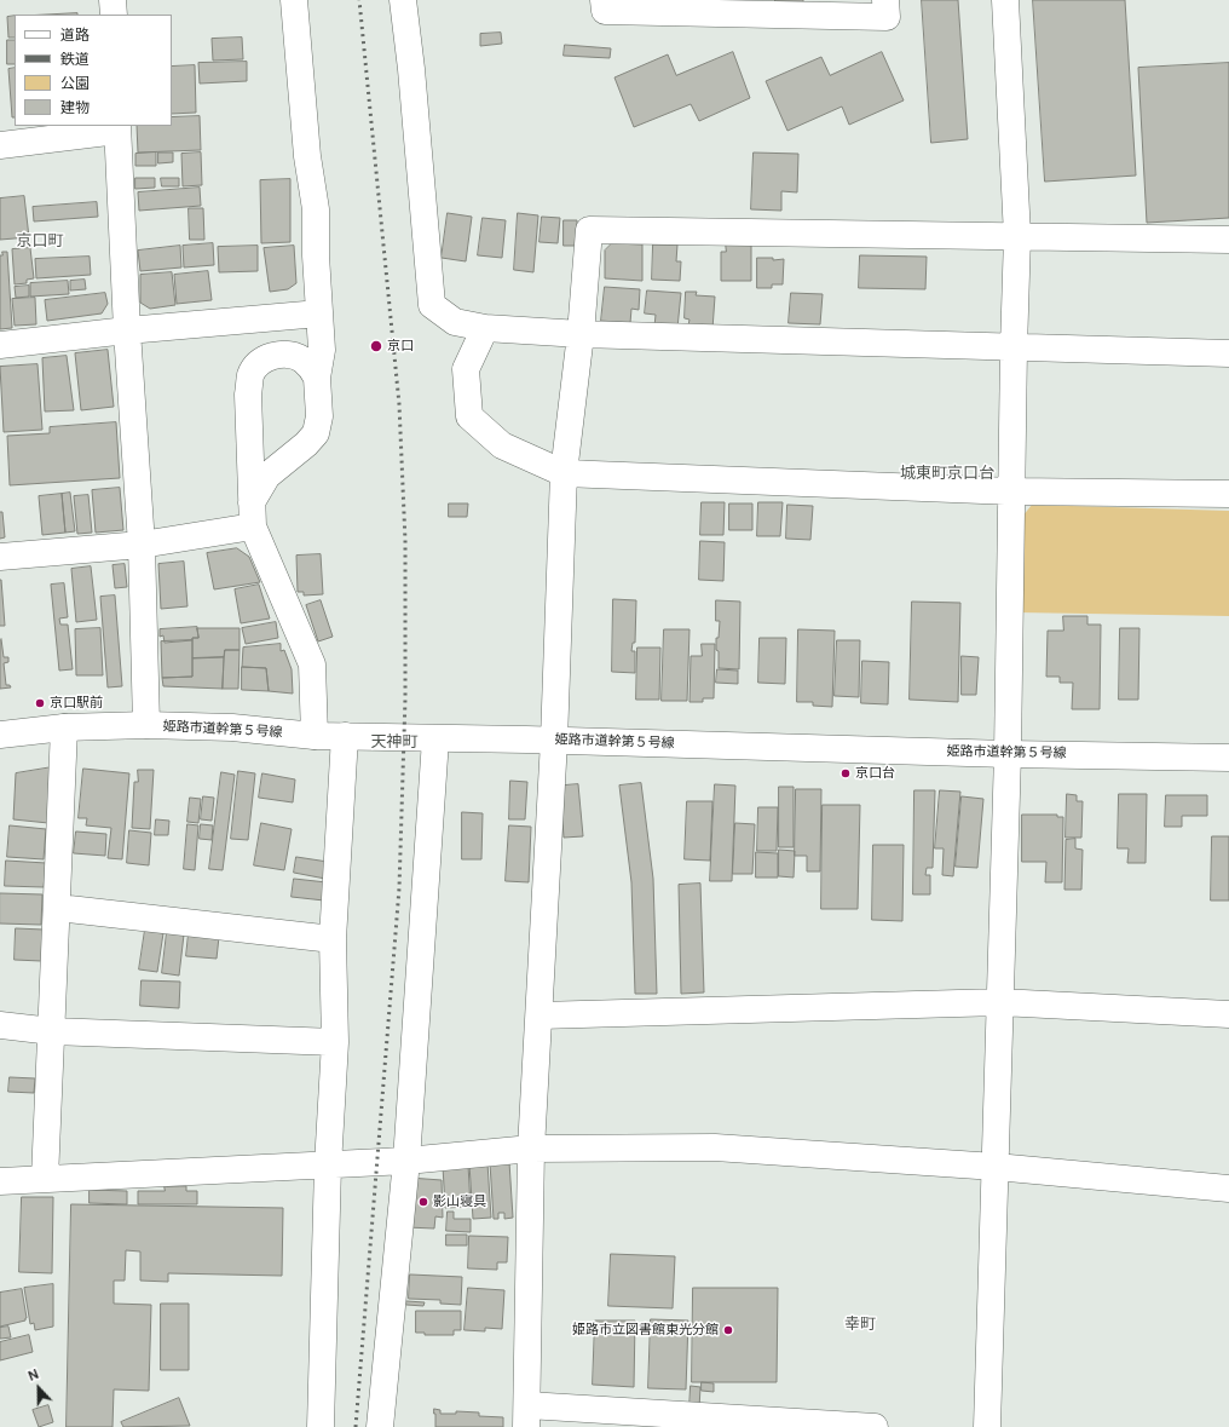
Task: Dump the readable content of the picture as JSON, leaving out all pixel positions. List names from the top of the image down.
{
  "streets": {
    "street": ["姫路市道幹第５号線"]
  },
  "districts": [
    "京口町",
    "城東町京口台",
    "天神町",
    "幸町"
  ],
  "places": [
    "京口",
    "京口駅前",
    "京口台",
    "影山寝具",
    "姫路市立図書館東光分館"
  ],
  "legend": [
    "道路",
    "鉄道",
    "公園",
    "建物"
  ],
  "north": "top"
}
